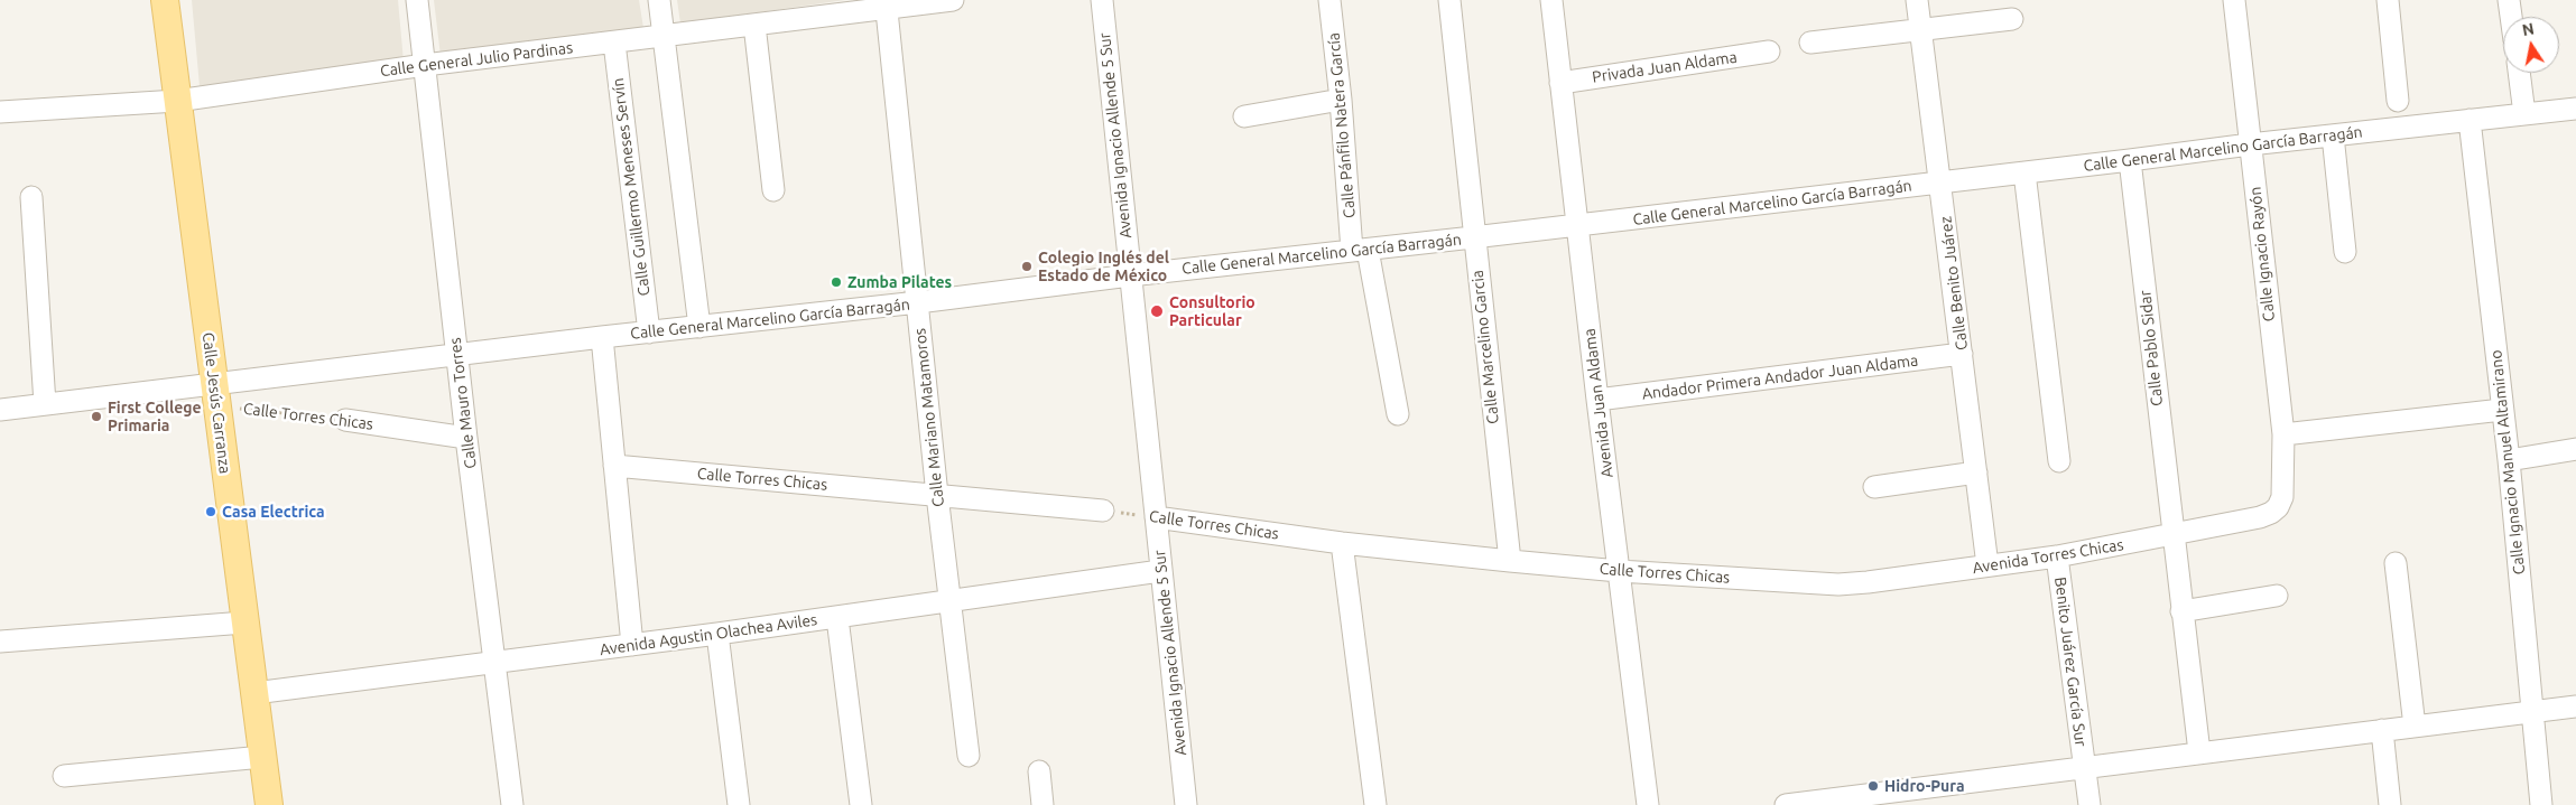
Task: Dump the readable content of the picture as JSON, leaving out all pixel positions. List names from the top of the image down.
{
  "streets": {
    "main road": ["Calle Jesús Carranza"],
    "street": [
      "Calle General Julio Pardinas",
      "Privada Juan Aldama",
      "Calle Pánfilo Natera García",
      "Avenida Ignacio Allende 5 Sur",
      "Calle General Marcelino García Barragán",
      "Calle Guillermo Meneses Servín",
      "Calle Ignacio Rayón",
      "Calle Benito Juárez",
      "Calle Marcelino Garcia",
      "Calle Pablo Sidar",
      "Andador Primera Andador Juan Aldama",
      "Calle Mauro Torres",
      "Avenida Juan Aldama",
      "Calle Torres Chicas",
      "Calle Mariano Matamoros",
      "Calle Ignacio Manuel Altamirano",
      "Avenida Torres Chicas",
      "Avenida Agustin Olachea Aviles",
      "Benito Juárez García Sur"
    ]
  },
  "crossings": [
    ["Calle General Julio Pardinas", "Calle Guillermo Meneses Servín"],
    ["Calle General Julio Pardinas", "Calle Jesús Carranza"],
    ["Calle General Julio Pardinas", "Calle Mauro Torres"],
    ["Calle General Julio Pardinas", "Calle Mariano Matamoros"],
    ["Privada Juan Aldama", "Avenida Juan Aldama"],
    ["Calle Pánfilo Natera García", "Calle General Marcelino García Barragán"],
    ["Avenida Ignacio Allende 5 Sur", "Calle General Marcelino García Barragán"],
    ["Avenida Ignacio Allende 5 Sur", "Calle Torres Chicas"],
    ["Avenida Ignacio Allende 5 Sur", "Avenida Agustin Olachea Aviles"],
    ["Calle General Marcelino García Barragán", "Calle Guillermo Meneses Servín"],
    ["Calle General Marcelino García Barragán", "Calle Ignacio Rayón"],
    ["Calle General Marcelino García Barragán", "Calle Benito Juárez"],
    ["Calle General Marcelino García Barragán", "Calle Marcelino Garcia"],
    ["Calle General Marcelino García Barragán", "Calle Pablo Sidar"],
    ["Calle General Marcelino García Barragán", "Calle Jesús Carranza"],
    ["Calle General Marcelino García Barragán", "Calle Mauro Torres"],
    ["Calle General Marcelino García Barragán", "Avenida Juan Aldama"],
    ["Calle General Marcelino García Barragán", "Calle Torres Chicas"],
    ["Calle General Marcelino García Barragán", "Calle Mariano Matamoros"],
    ["Calle General Marcelino García Barragán", "Calle Ignacio Manuel Altamirano"],
    ["Calle Ignacio Rayón", "Avenida Torres Chicas"],
    ["Calle Benito Juárez", "Andador Primera Andador Juan Aldama"],
    ["Calle Benito Juárez", "Avenida Torres Chicas"],
    ["Calle Marcelino Garcia", "Calle Torres Chicas"],
    ["Calle Pablo Sidar", "Avenida Torres Chicas"],
    ["Andador Primera Andador Juan Aldama", "Avenida Juan Aldama"],
    ["Calle Jesús Carranza", "Calle Torres Chicas"],
    ["Calle Jesús Carranza", "Avenida Agustin Olachea Aviles"],
    ["Calle Mauro Torres", "Calle Torres Chicas"],
    ["Calle Mauro Torres", "Avenida Agustin Olachea Aviles"],
    ["Avenida Juan Aldama", "Calle Torres Chicas"],
    ["Calle Torres Chicas", "Calle Mariano Matamoros"],
    ["Calle Torres Chicas", "Avenida Torres Chicas"],
    ["Calle Mariano Matamoros", "Avenida Agustin Olachea Aviles"],
    ["Avenida Torres Chicas", "Benito Juárez García Sur"]
  ],
  "places": [
    "Colegio Inglés del Estado de México",
    "Zumba Pilates",
    "Consultorio Particular",
    "First College Primaria",
    "Casa Electrica",
    "Hidro-Pura"
  ],
  "north": "top"
}
